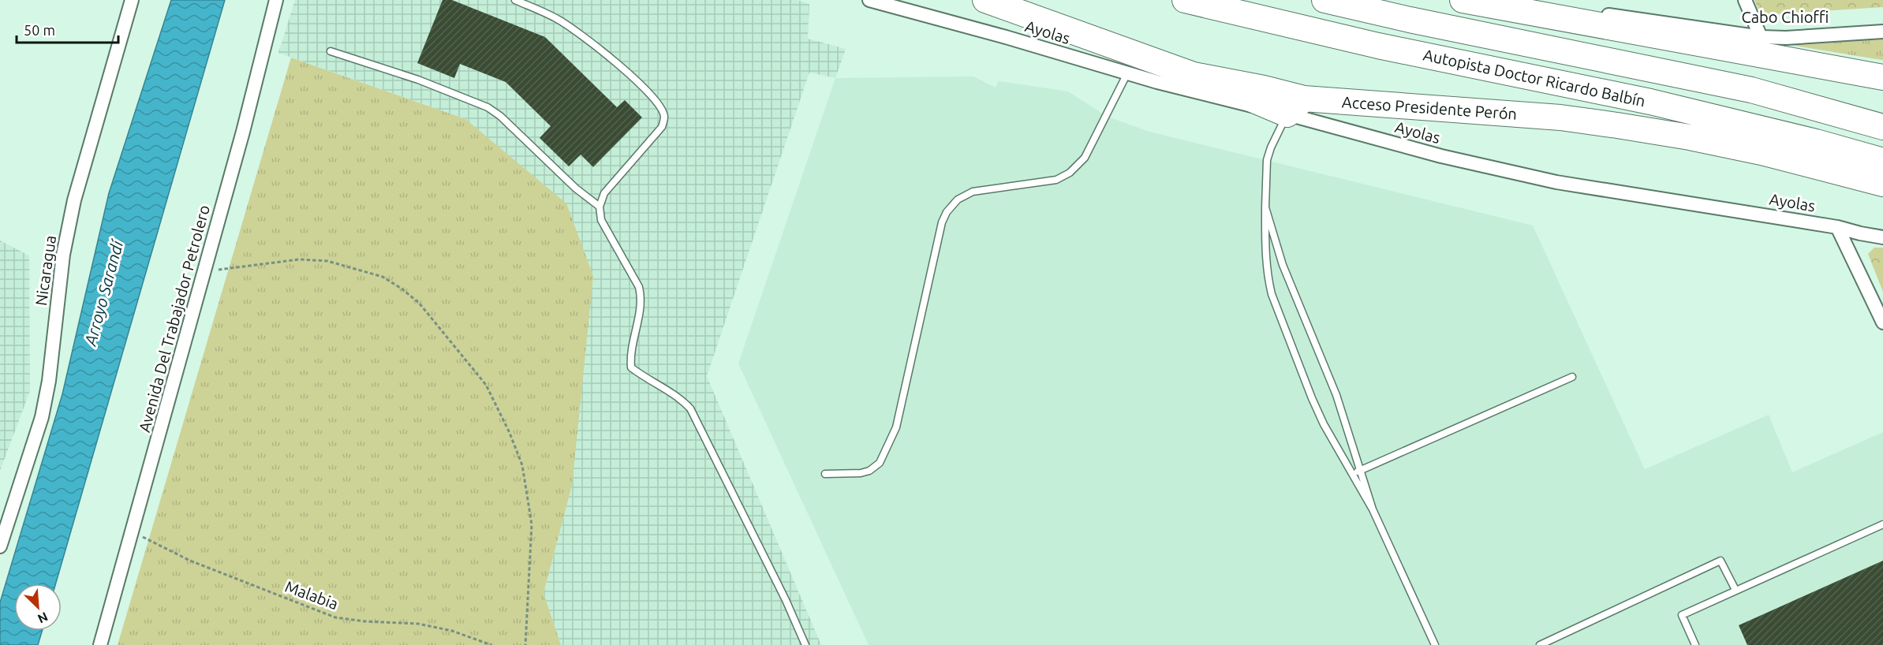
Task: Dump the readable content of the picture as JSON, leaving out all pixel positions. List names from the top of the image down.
{
  "streets": {
    "highway": ["Autopista Doctor Ricardo Balbín", "Acceso Presidente Perón"],
    "street": [
      "Cabo Chioffi",
      "Ayolas",
      "Nicaragua",
      "Avenida Del Trabajador Petrolero"
    ],
    "path": ["Malabia"]
  },
  "crossings": [
    ["Ayolas", "Acceso Presidente Perón"],
    ["Avenida Del Trabajador Petrolero", "Malabia"]
  ],
  "water": ["Arroyo Sarandí"],
  "scale_bar": "50 m",
  "north": "bottom right"
}
